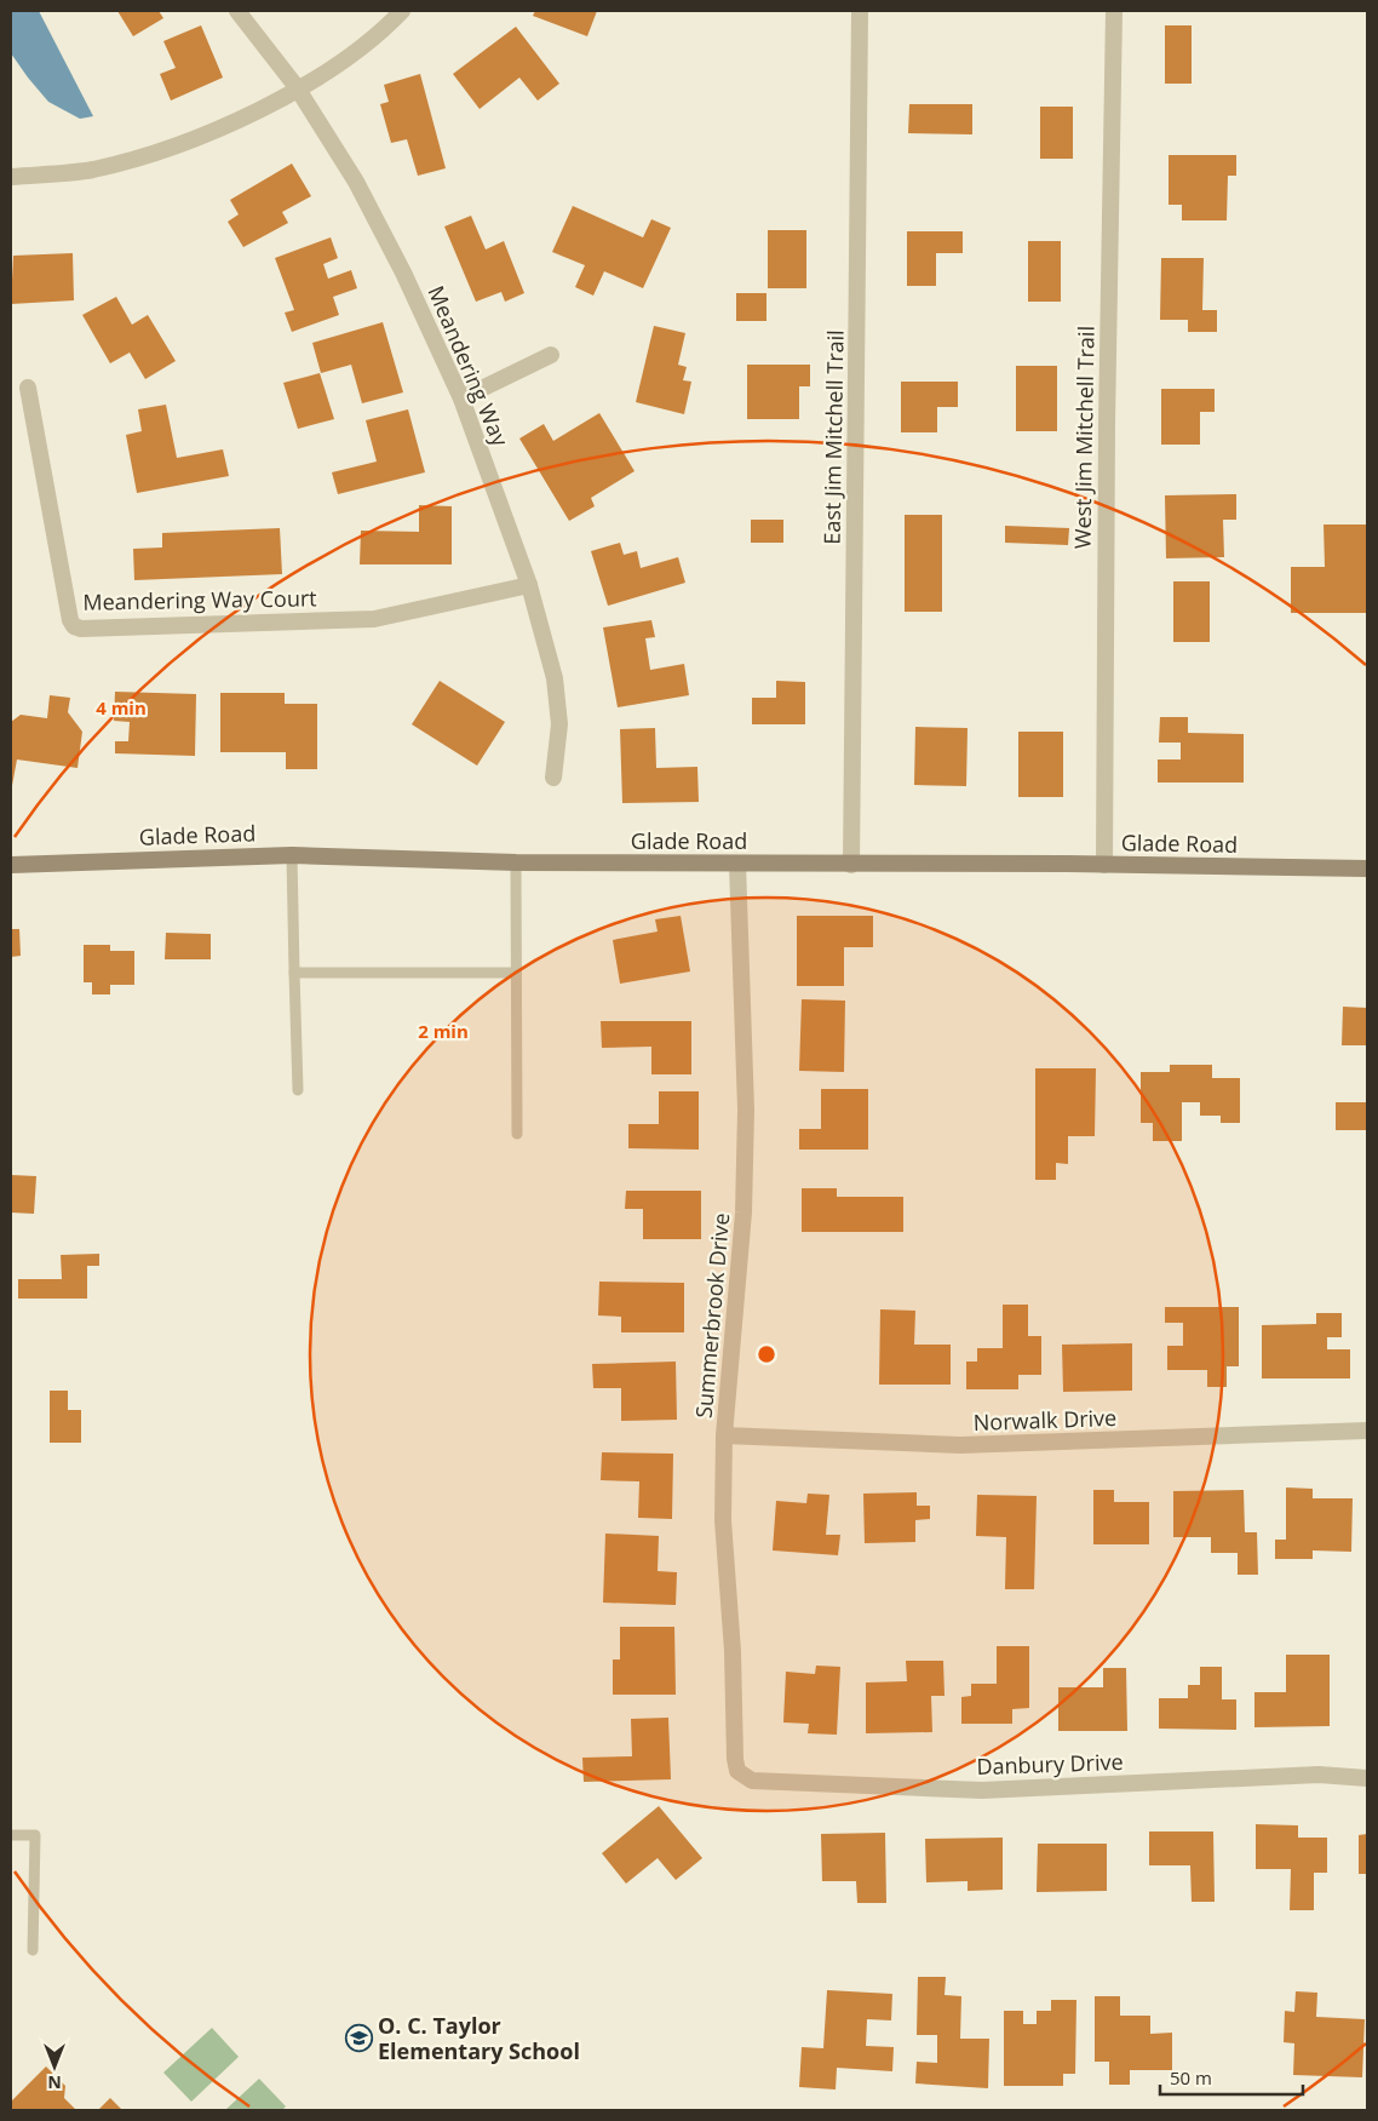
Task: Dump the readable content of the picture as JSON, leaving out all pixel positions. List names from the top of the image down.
{
  "streets": {
    "main road": ["Glade Road"],
    "street": [
      "Meandering Way",
      "East Jim Mitchell Trail",
      "West Jim Mitchell Trail",
      "Meandering Way Court",
      "Summerbrook Drive",
      "Norwalk Drive",
      "Danbury Drive"
    ]
  },
  "crossings": [
    ["Meandering Way", "Meandering Way Court"],
    ["East Jim Mitchell Trail", "Glade Road"],
    ["West Jim Mitchell Trail", "Glade Road"],
    ["Glade Road", "Summerbrook Drive"],
    ["Summerbrook Drive", "Norwalk Drive"],
    ["Summerbrook Drive", "Danbury Drive"]
  ],
  "places": {
    "school or university": ["O. C. Taylor Elementary School"]
  },
  "scale_bar": "50 m",
  "north": "bottom",
  "rings": ["4 min", "2 min"]
}
